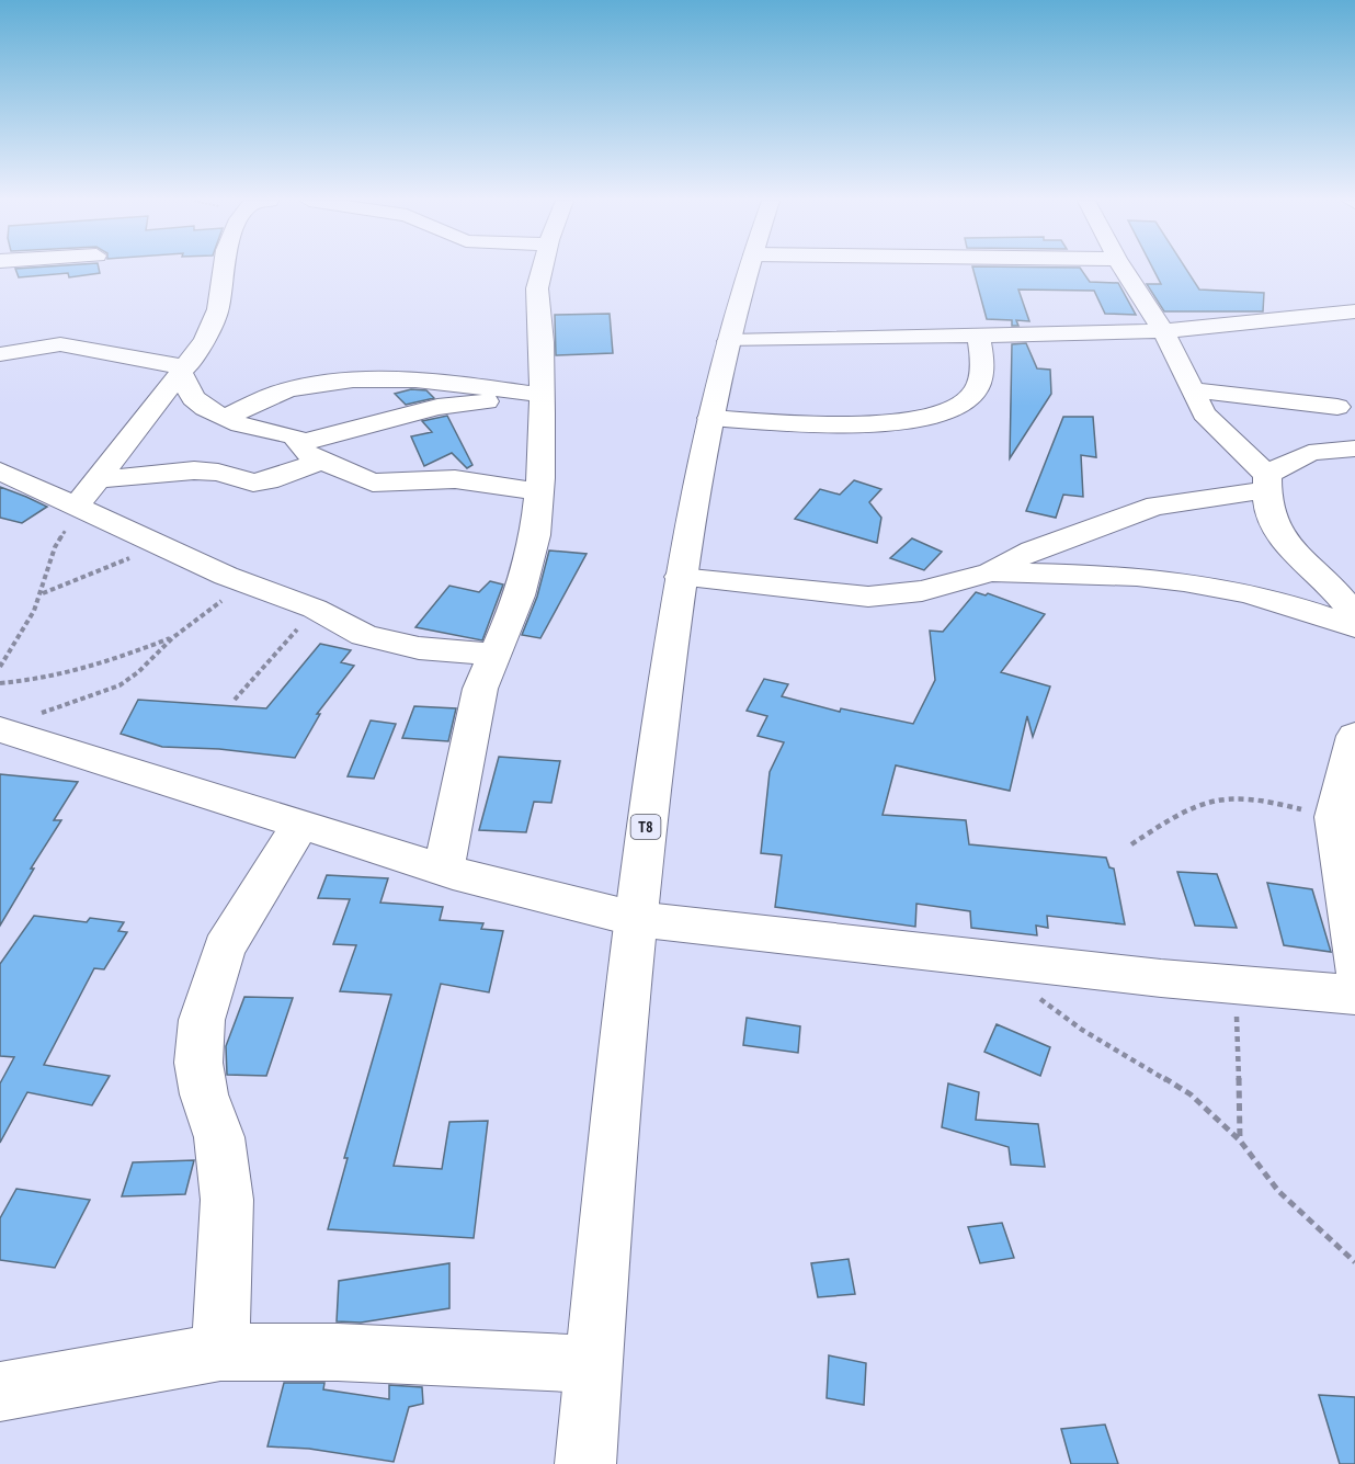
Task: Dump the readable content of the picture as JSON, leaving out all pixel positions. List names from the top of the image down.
{
  "streets": {
    "street": ["T8"]
  }
}
